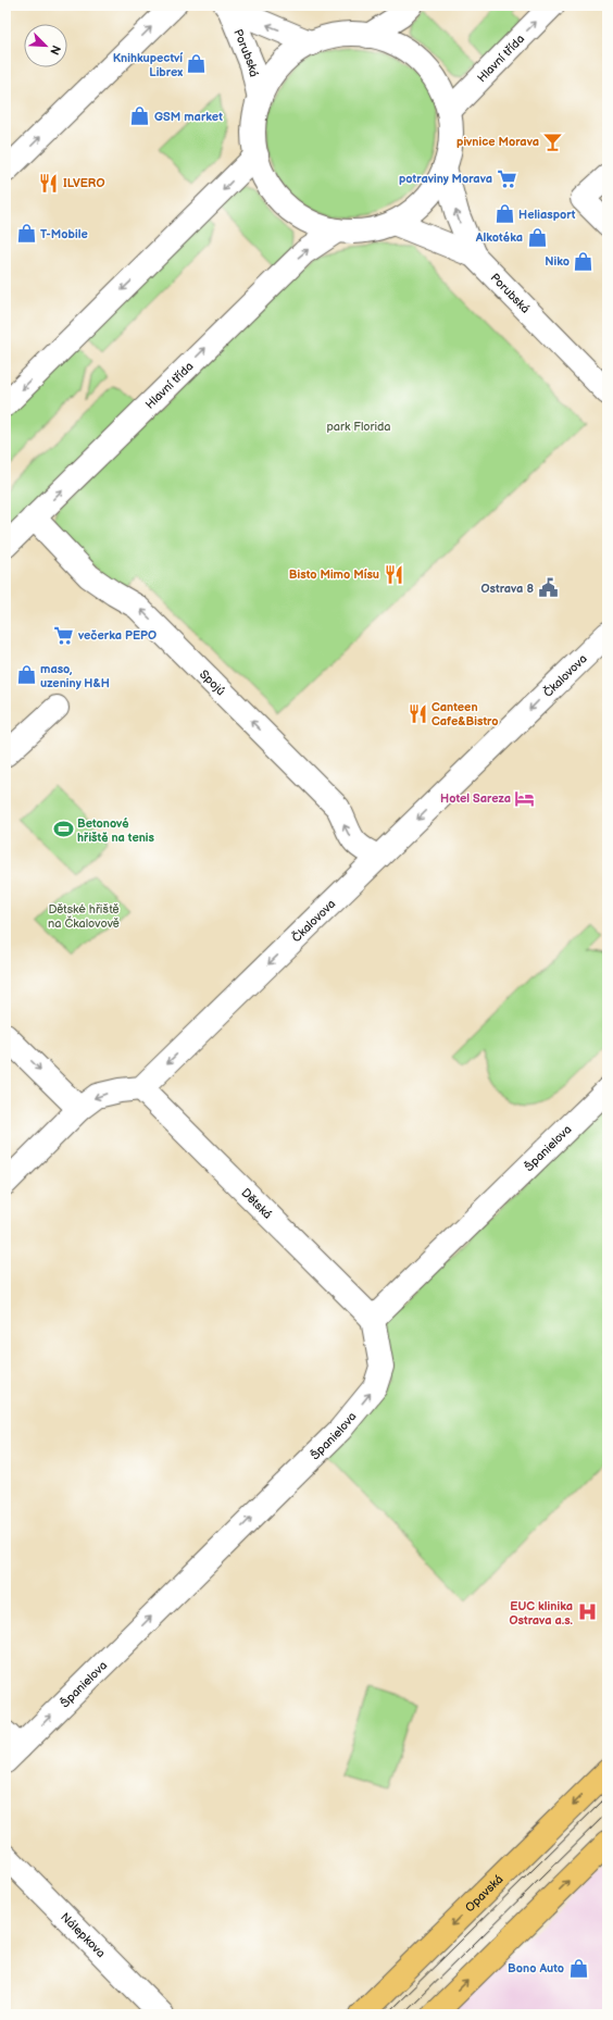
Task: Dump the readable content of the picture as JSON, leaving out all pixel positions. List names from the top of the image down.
{
  "streets": {
    "main road": ["Opavská"],
    "street": [
      "Porubská",
      "Hlavní třída",
      "Čkalovova",
      "Spojů",
      "Španielova",
      "Dětská",
      "Nálepkova"
    ]
  },
  "crossings": [
    ["Hlavní třída", "Spojů"],
    ["Čkalovova", "Spojů"],
    ["Čkalovova", "Dětská"],
    ["Španielova", "Dětská"]
  ],
  "one_way": ["Čkalovova", "Spojů", "Španielova"],
  "parks": ["park Florida", "Dětské hřiště na Čkalovově"],
  "places": {
    "shop": [
      "Knihkupectví Librex",
      "GSM market",
      "Heliasport",
      "T-Mobile",
      "Alkotéka",
      "Niko",
      "maso, uzeniny H&H",
      "Bono Auto"
    ],
    "bar": ["pivnice Morava"],
    "supermarket": ["potraviny Morava", "večerka PEPO"],
    "restaurant": ["ILVERO", "Bisto Mimo Mísu", "Canteen Cafe&Bistro"],
    "public building": ["Ostrava 8"],
    "hotel": ["Hotel Sareza"],
    "sports": ["Betonové hřiště na tenis"],
    "hospital": ["EUC klinika Ostrava a.s."]
  },
  "north": "bottom right"
}
